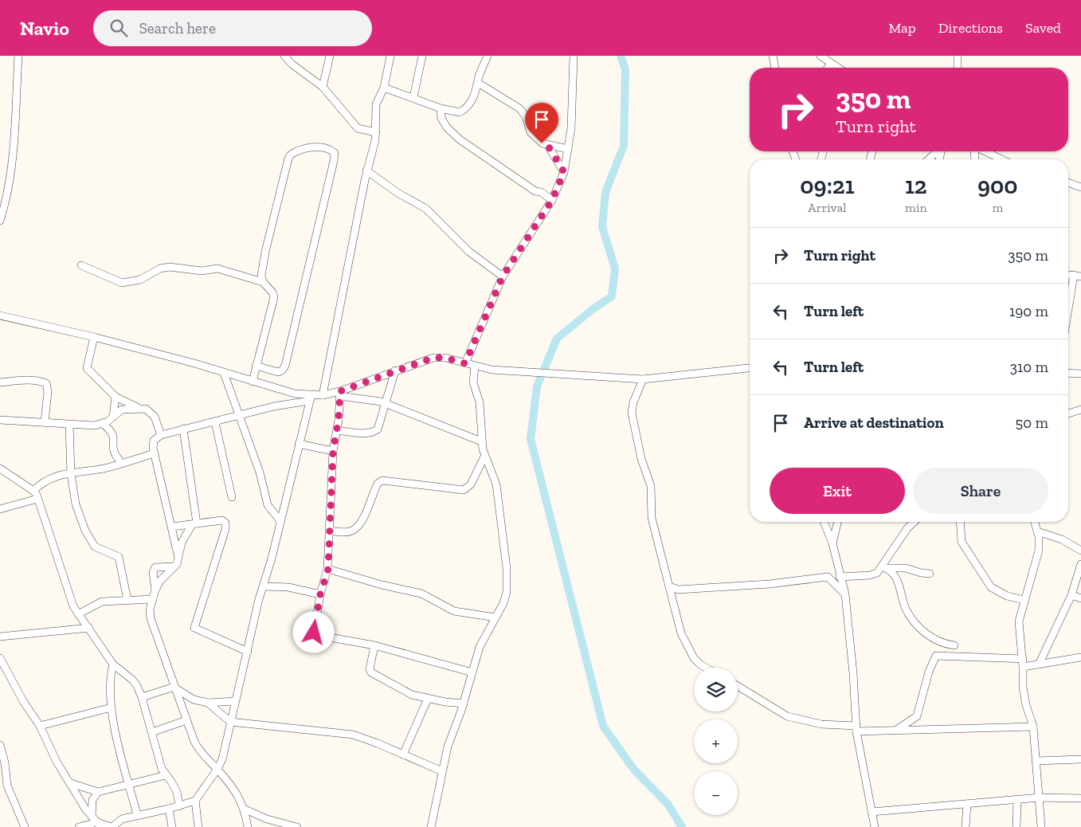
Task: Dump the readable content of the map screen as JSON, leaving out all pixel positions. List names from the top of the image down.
{
  "page": {
    "header": "Navio",
    "search": "Search here",
    "nav": ["Map", "Directions", "Saved"],
    "turn": ["350 m", "Turn right"],
    "eta": [
      "09:21",
      "Arrival",
      "12",
      "min",
      "900",
      "m"
    ],
    "list": [
      {
        "name": "Turn right",
        "value": "350 m"
      },
      {
        "name": "Turn left",
        "value": "190 m"
      },
      {
        "name": "Turn left",
        "value": "310 m"
      },
      {
        "name": "Arrive at destination",
        "value": "50 m"
      }
    ],
    "buttons": ["Exit", "Share"],
    "map_buttons": ["+", "−"]
  }
}
